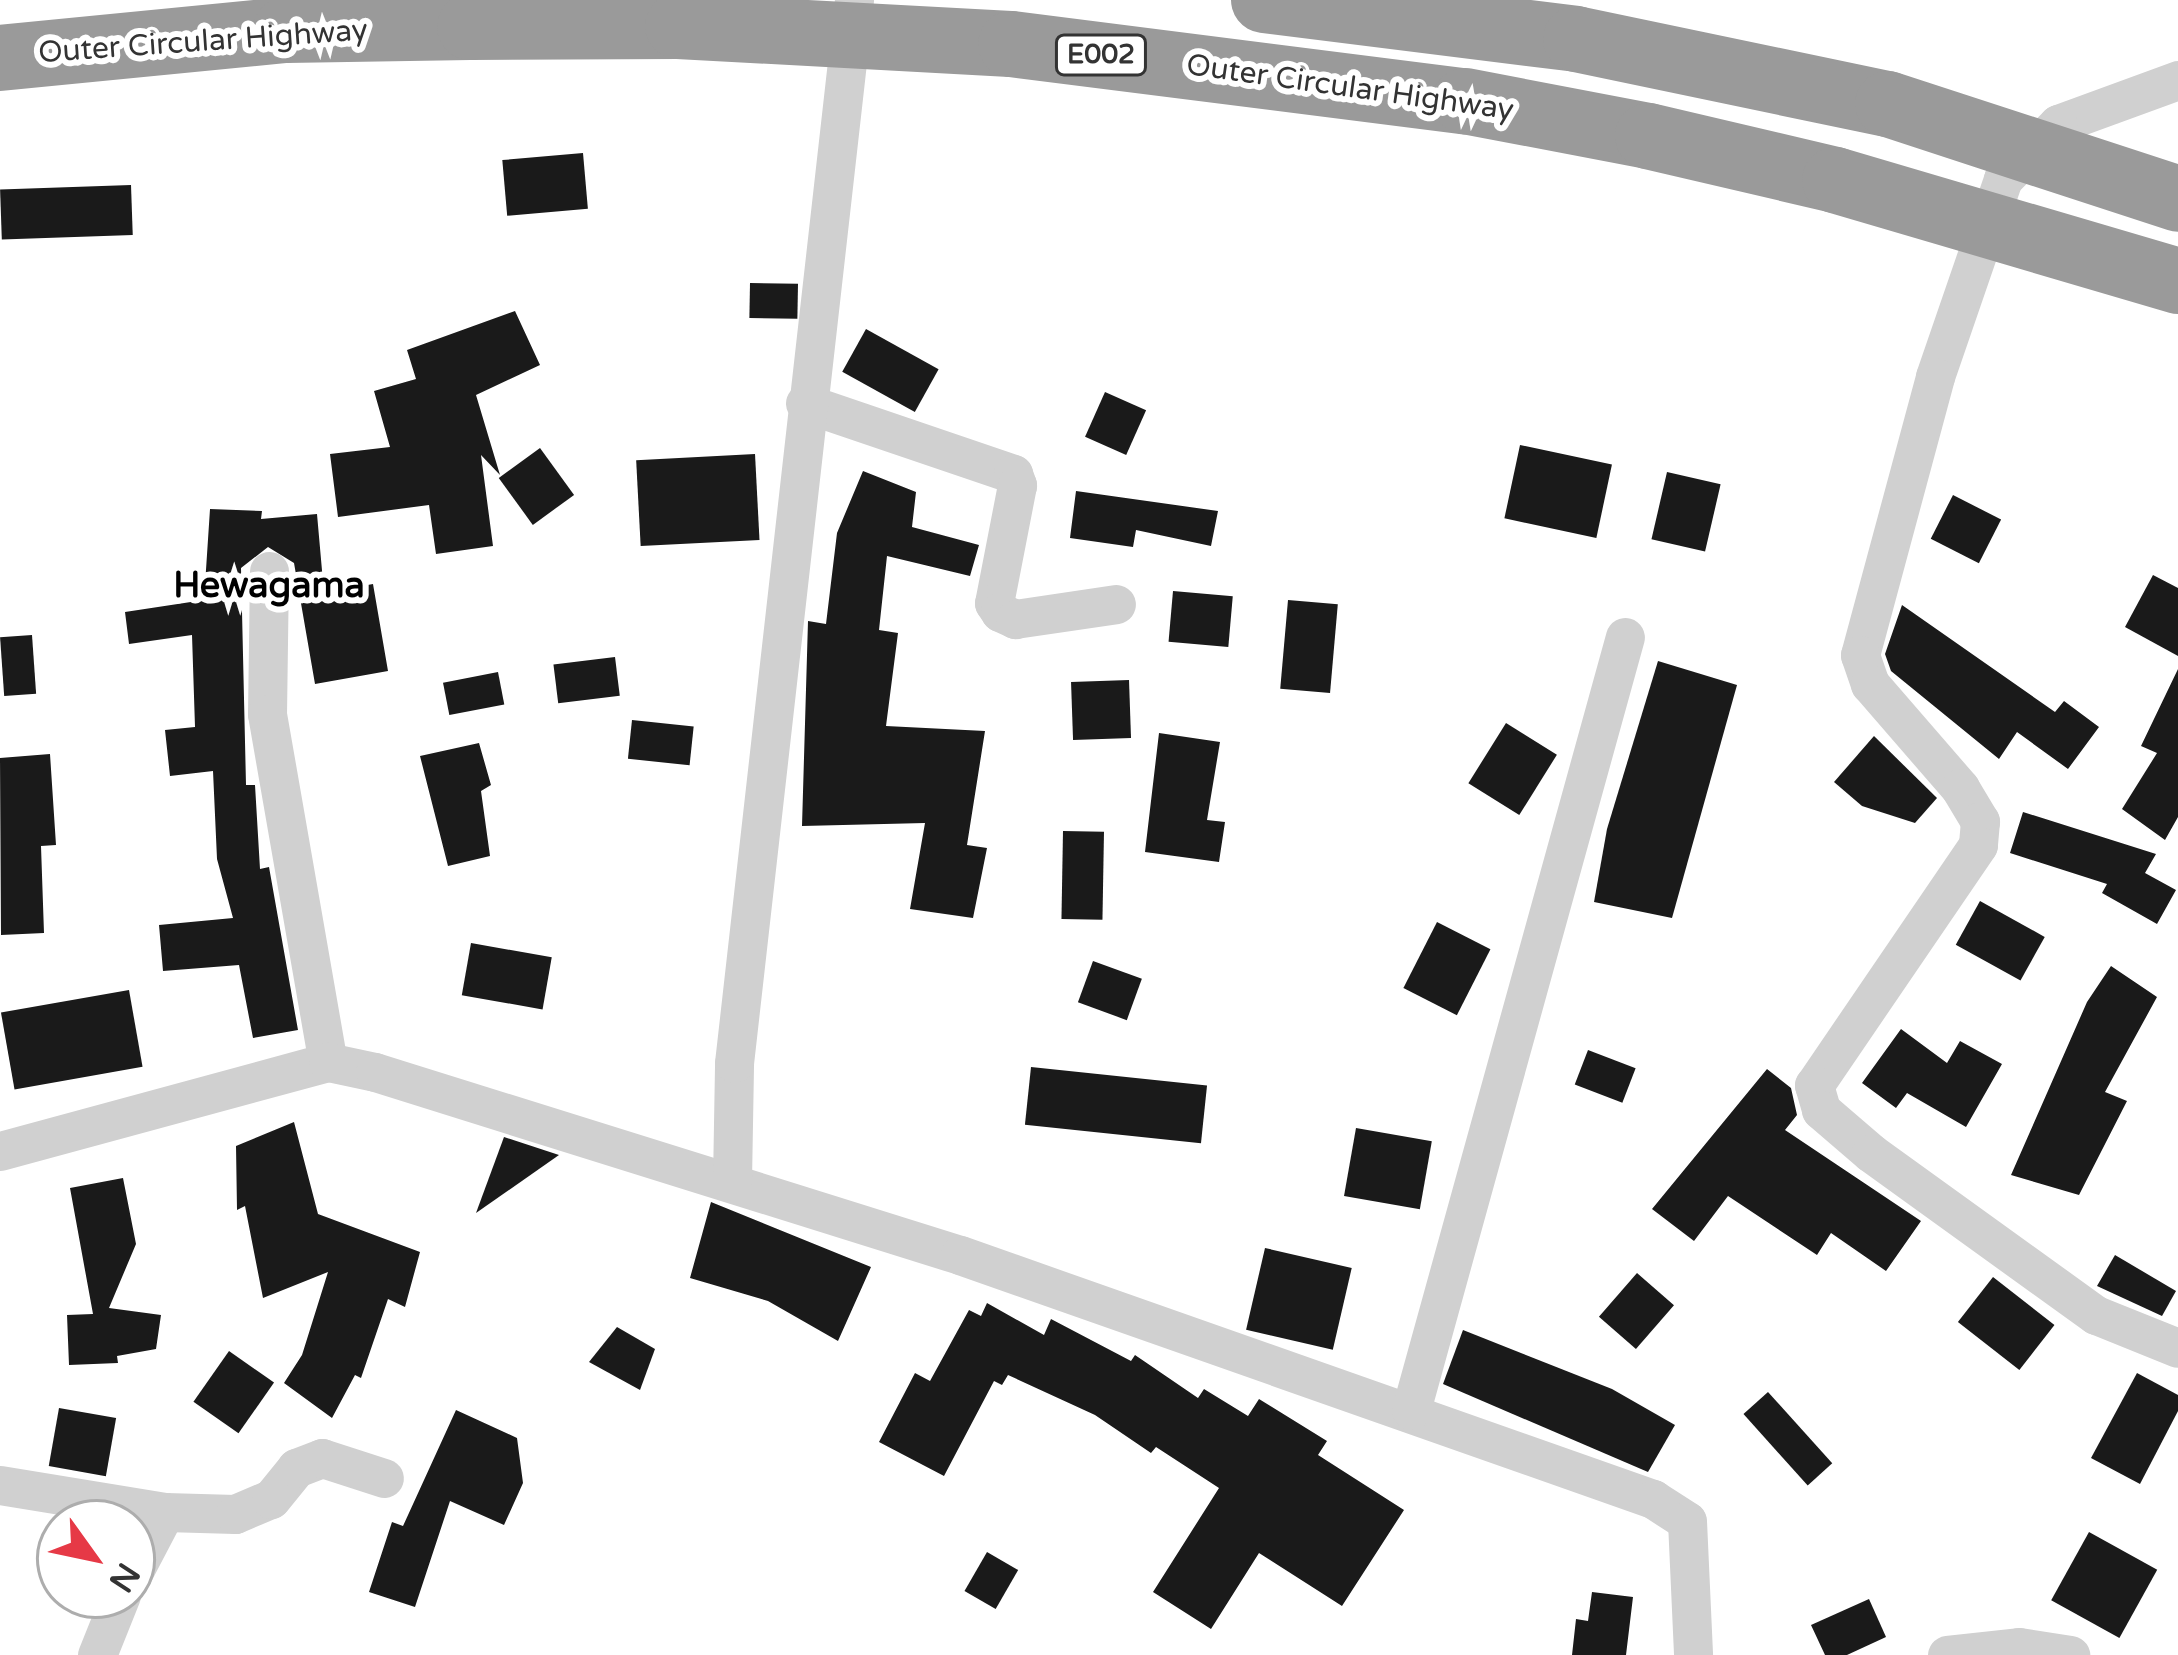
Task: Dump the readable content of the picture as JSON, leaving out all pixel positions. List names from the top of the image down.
{
  "streets": {
    "highway": ["Outer Circular Highway", "E002"]
  },
  "districts": ["Hewagama"],
  "north": "bottom right"
}
